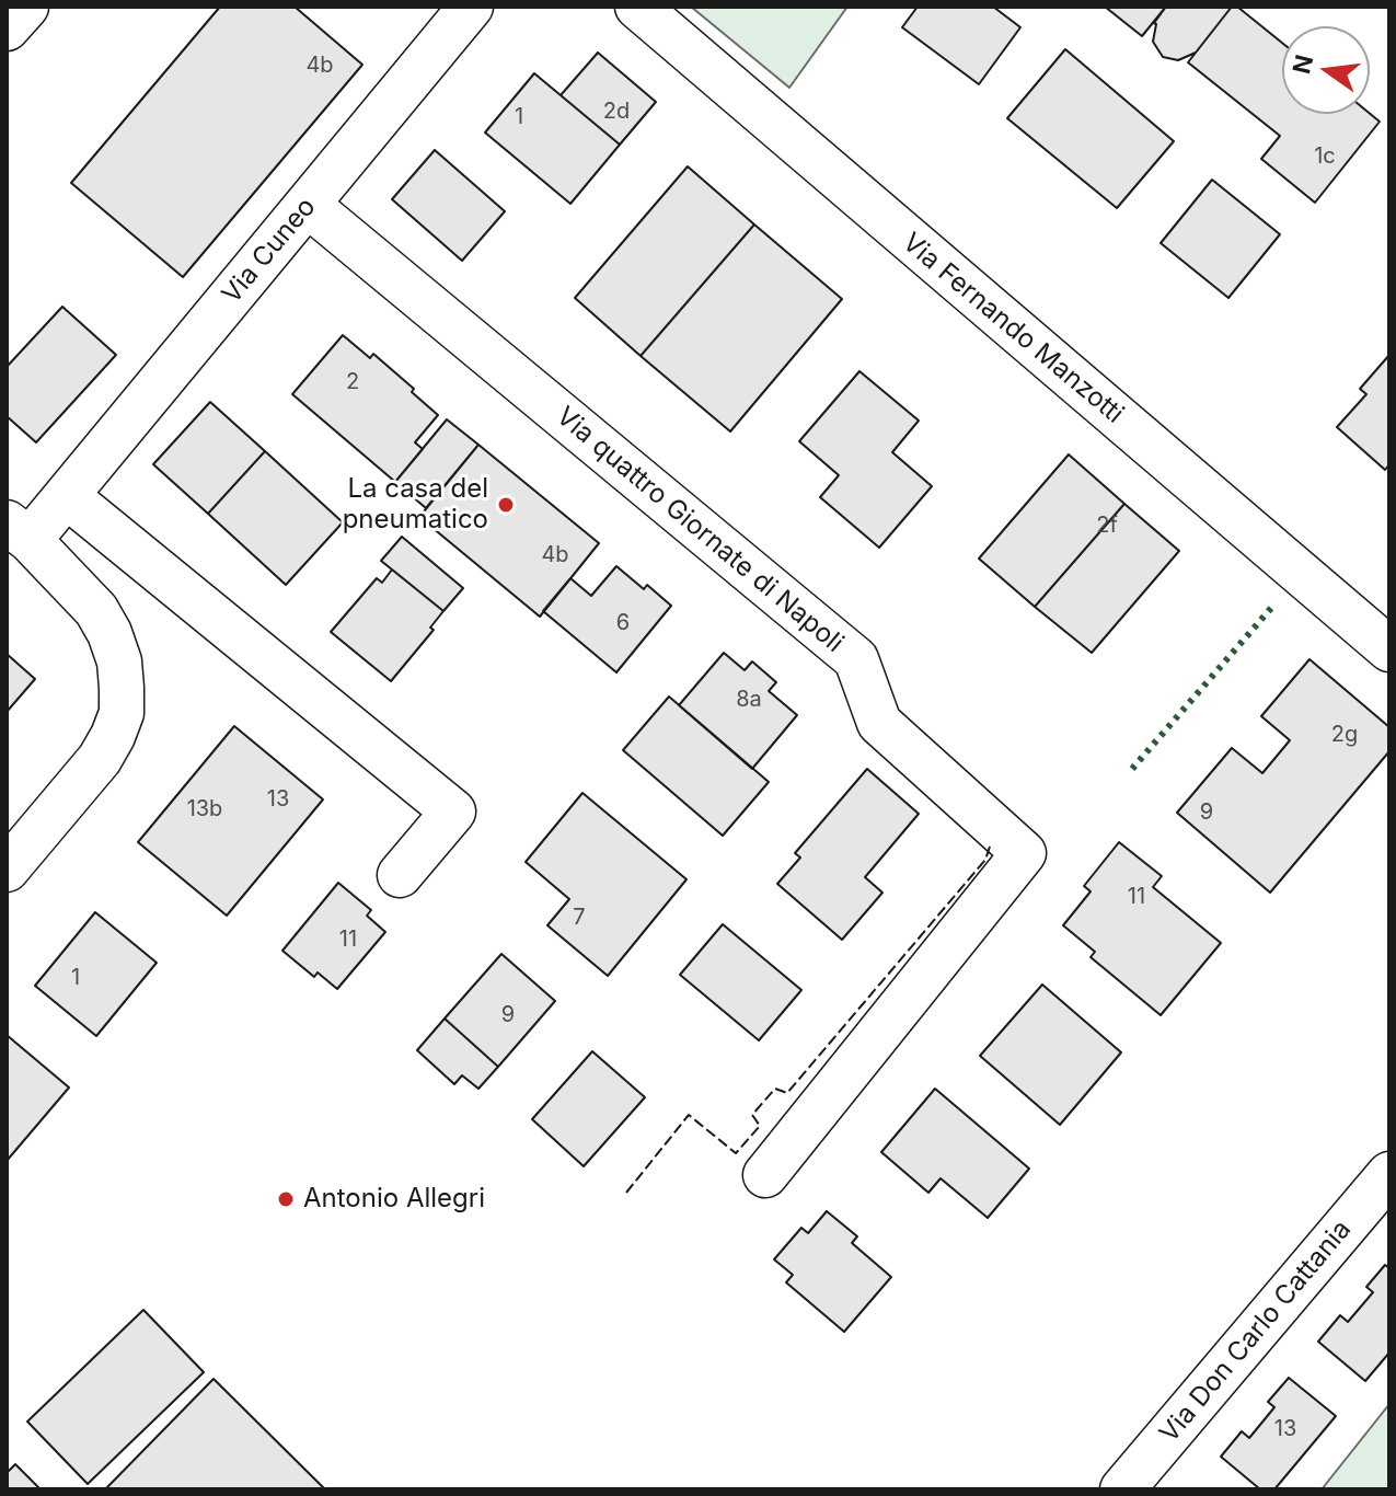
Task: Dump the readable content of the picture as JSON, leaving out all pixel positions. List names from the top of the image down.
{
  "streets": {
    "street": [
      "Via Cuneo",
      "Via Fernando Manzotti",
      "Via quattro Giornate di Napoli",
      "Via Don Carlo Cattania"
    ]
  },
  "crossings": [
    ["Via Cuneo", "Via quattro Giornate di Napoli"]
  ],
  "places": ["La casa del pneumatico", "Antonio Allegri"],
  "house_numbers": [
    "4b",
    "2d",
    "1",
    "1c",
    "2",
    "2f",
    "4b",
    "6",
    "8a",
    "2g",
    "13",
    "13b",
    "9",
    "11",
    "7",
    "11",
    "1",
    "9",
    "13"
  ],
  "north": "left"
}
